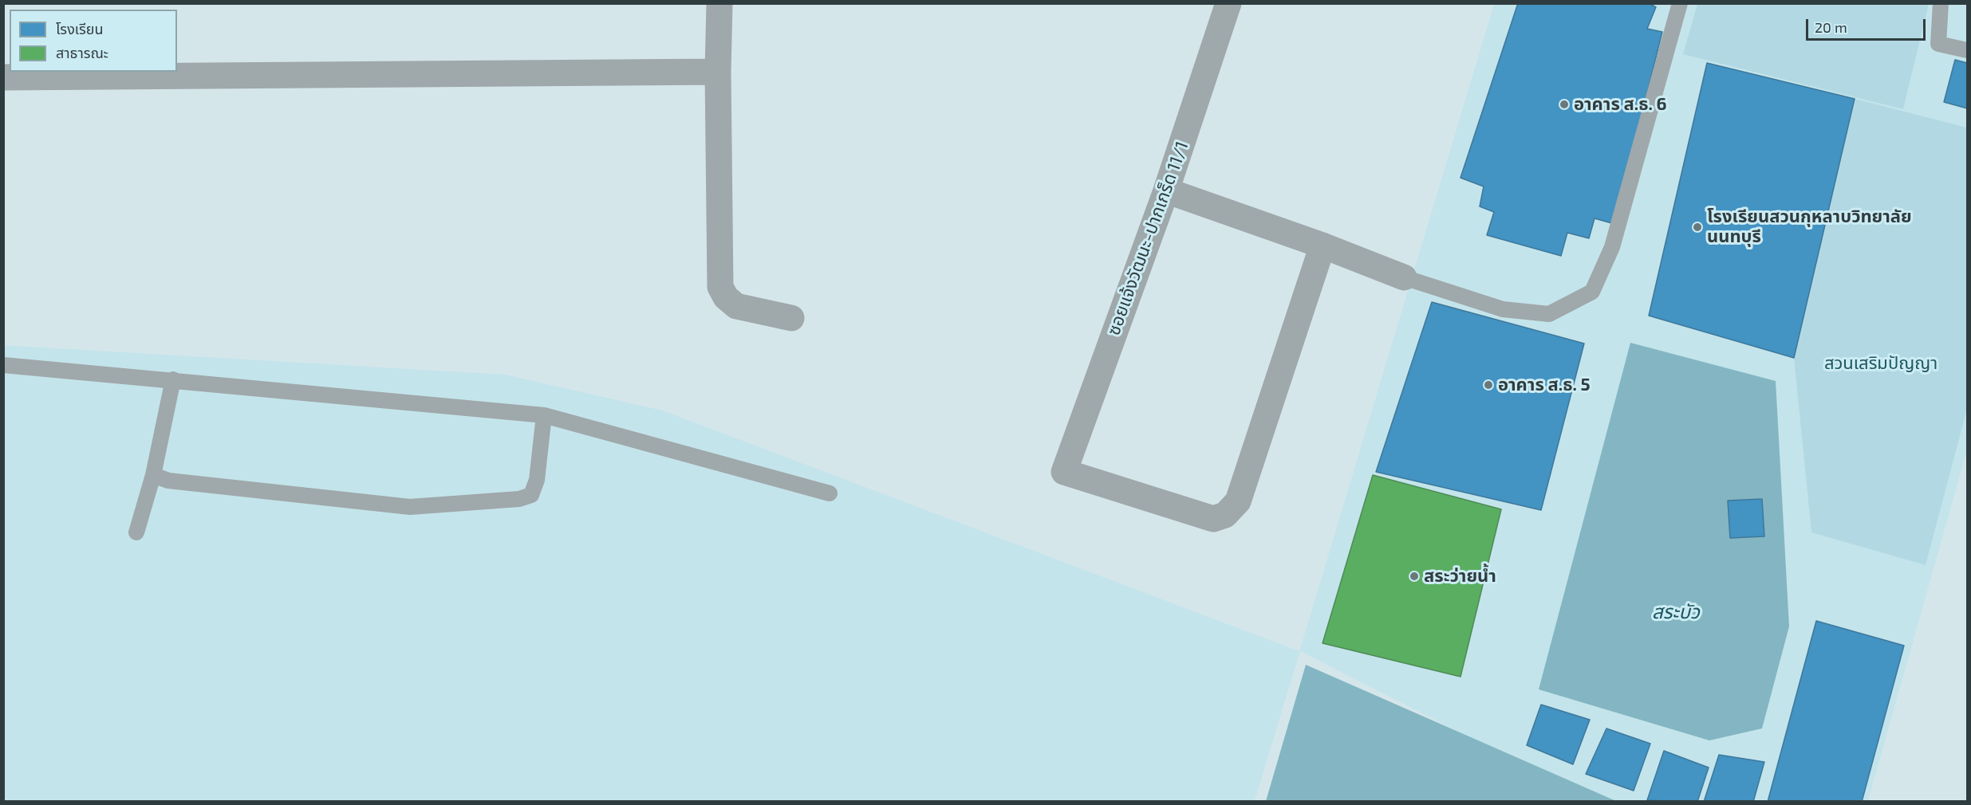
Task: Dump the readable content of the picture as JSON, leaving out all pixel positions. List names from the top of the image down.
{
  "streets": {
    "street": ["ซอยแจ้งวัฒนะ-ปากเกร็ด 11/1"]
  },
  "water": ["สระบัว"],
  "parks": ["สวนเสริมปัญญา"],
  "places": [
    "อาคาร ส.ธ. 6",
    "โรงเรียนสวนกุหลาบวิทยาลัย นนทบุรี",
    "อาคาร ส.ธ. 5",
    "สระว่ายน้ำ"
  ],
  "legend": ["โรงเรียน", "สาธารณะ"],
  "scale_bar": "20 m"
}
